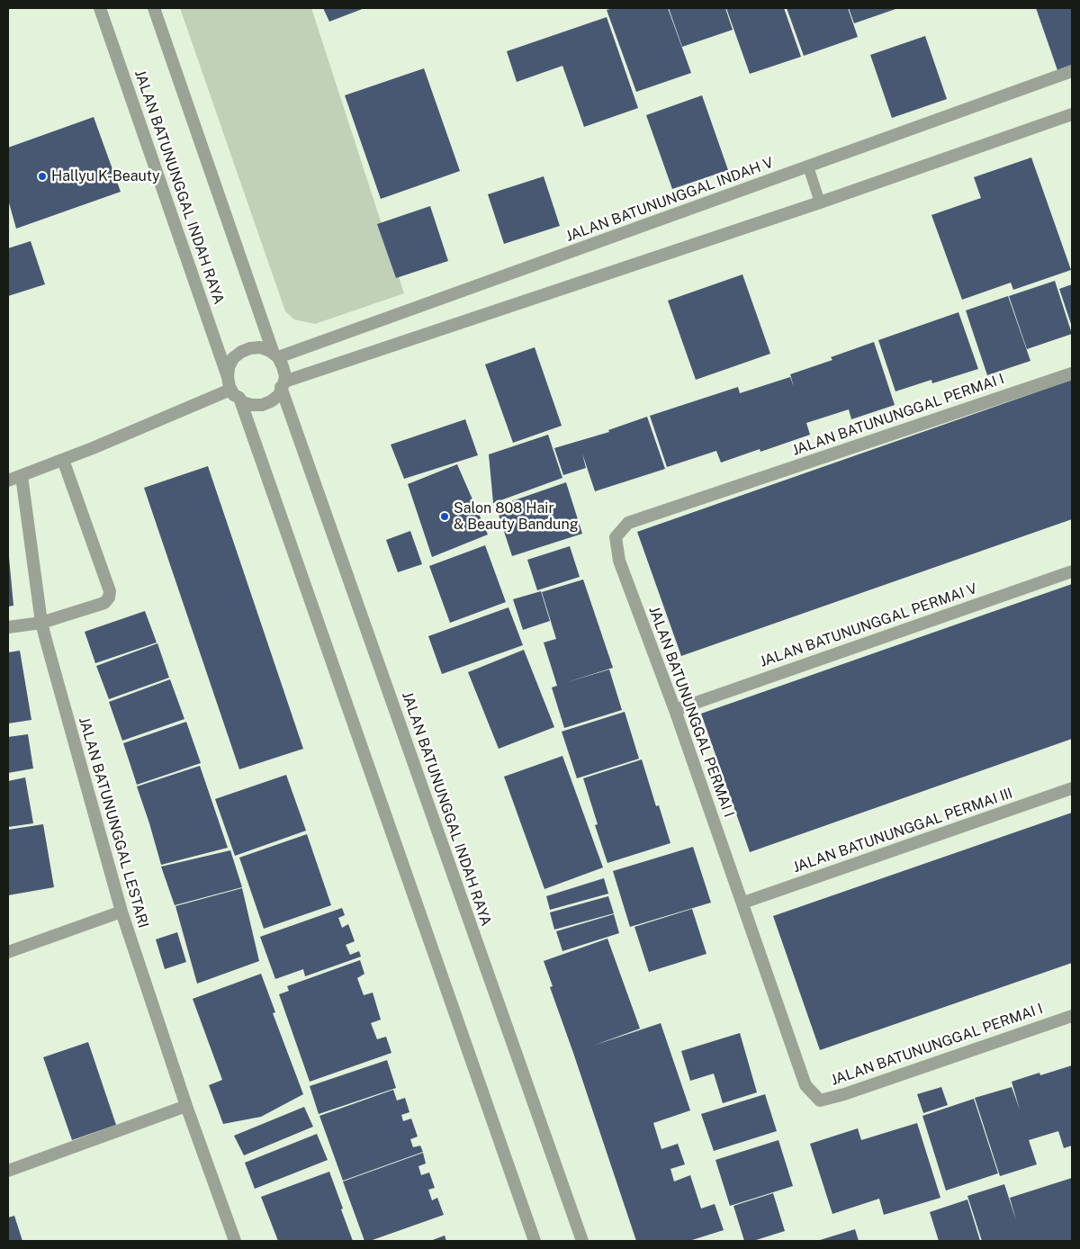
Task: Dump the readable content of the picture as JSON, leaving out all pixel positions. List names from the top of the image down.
{
  "streets": {
    "street": [
      "JALAN BATUNUNGGAL INDAH RAYA",
      "JALAN BATUNUNGGAL INDAH V",
      "JALAN BATUNUNGGAL PERMAI I",
      "JALAN BATUNUNGGAL PERMAI V",
      "JALAN BATUNUNGGAL LESTARI",
      "JALAN BATUNUNGGAL PERMAI III"
    ]
  },
  "crossings": [
    ["JALAN BATUNUNGGAL INDAH RAYA", "JALAN BATUNUNGGAL INDAH V"],
    ["JALAN BATUNUNGGAL PERMAI I", "JALAN BATUNUNGGAL PERMAI V"],
    ["JALAN BATUNUNGGAL PERMAI I", "JALAN BATUNUNGGAL PERMAI III"]
  ],
  "places": ["Hallyu K-Beauty", "Salon 808 Hair & Beauty Bandung"]
}
